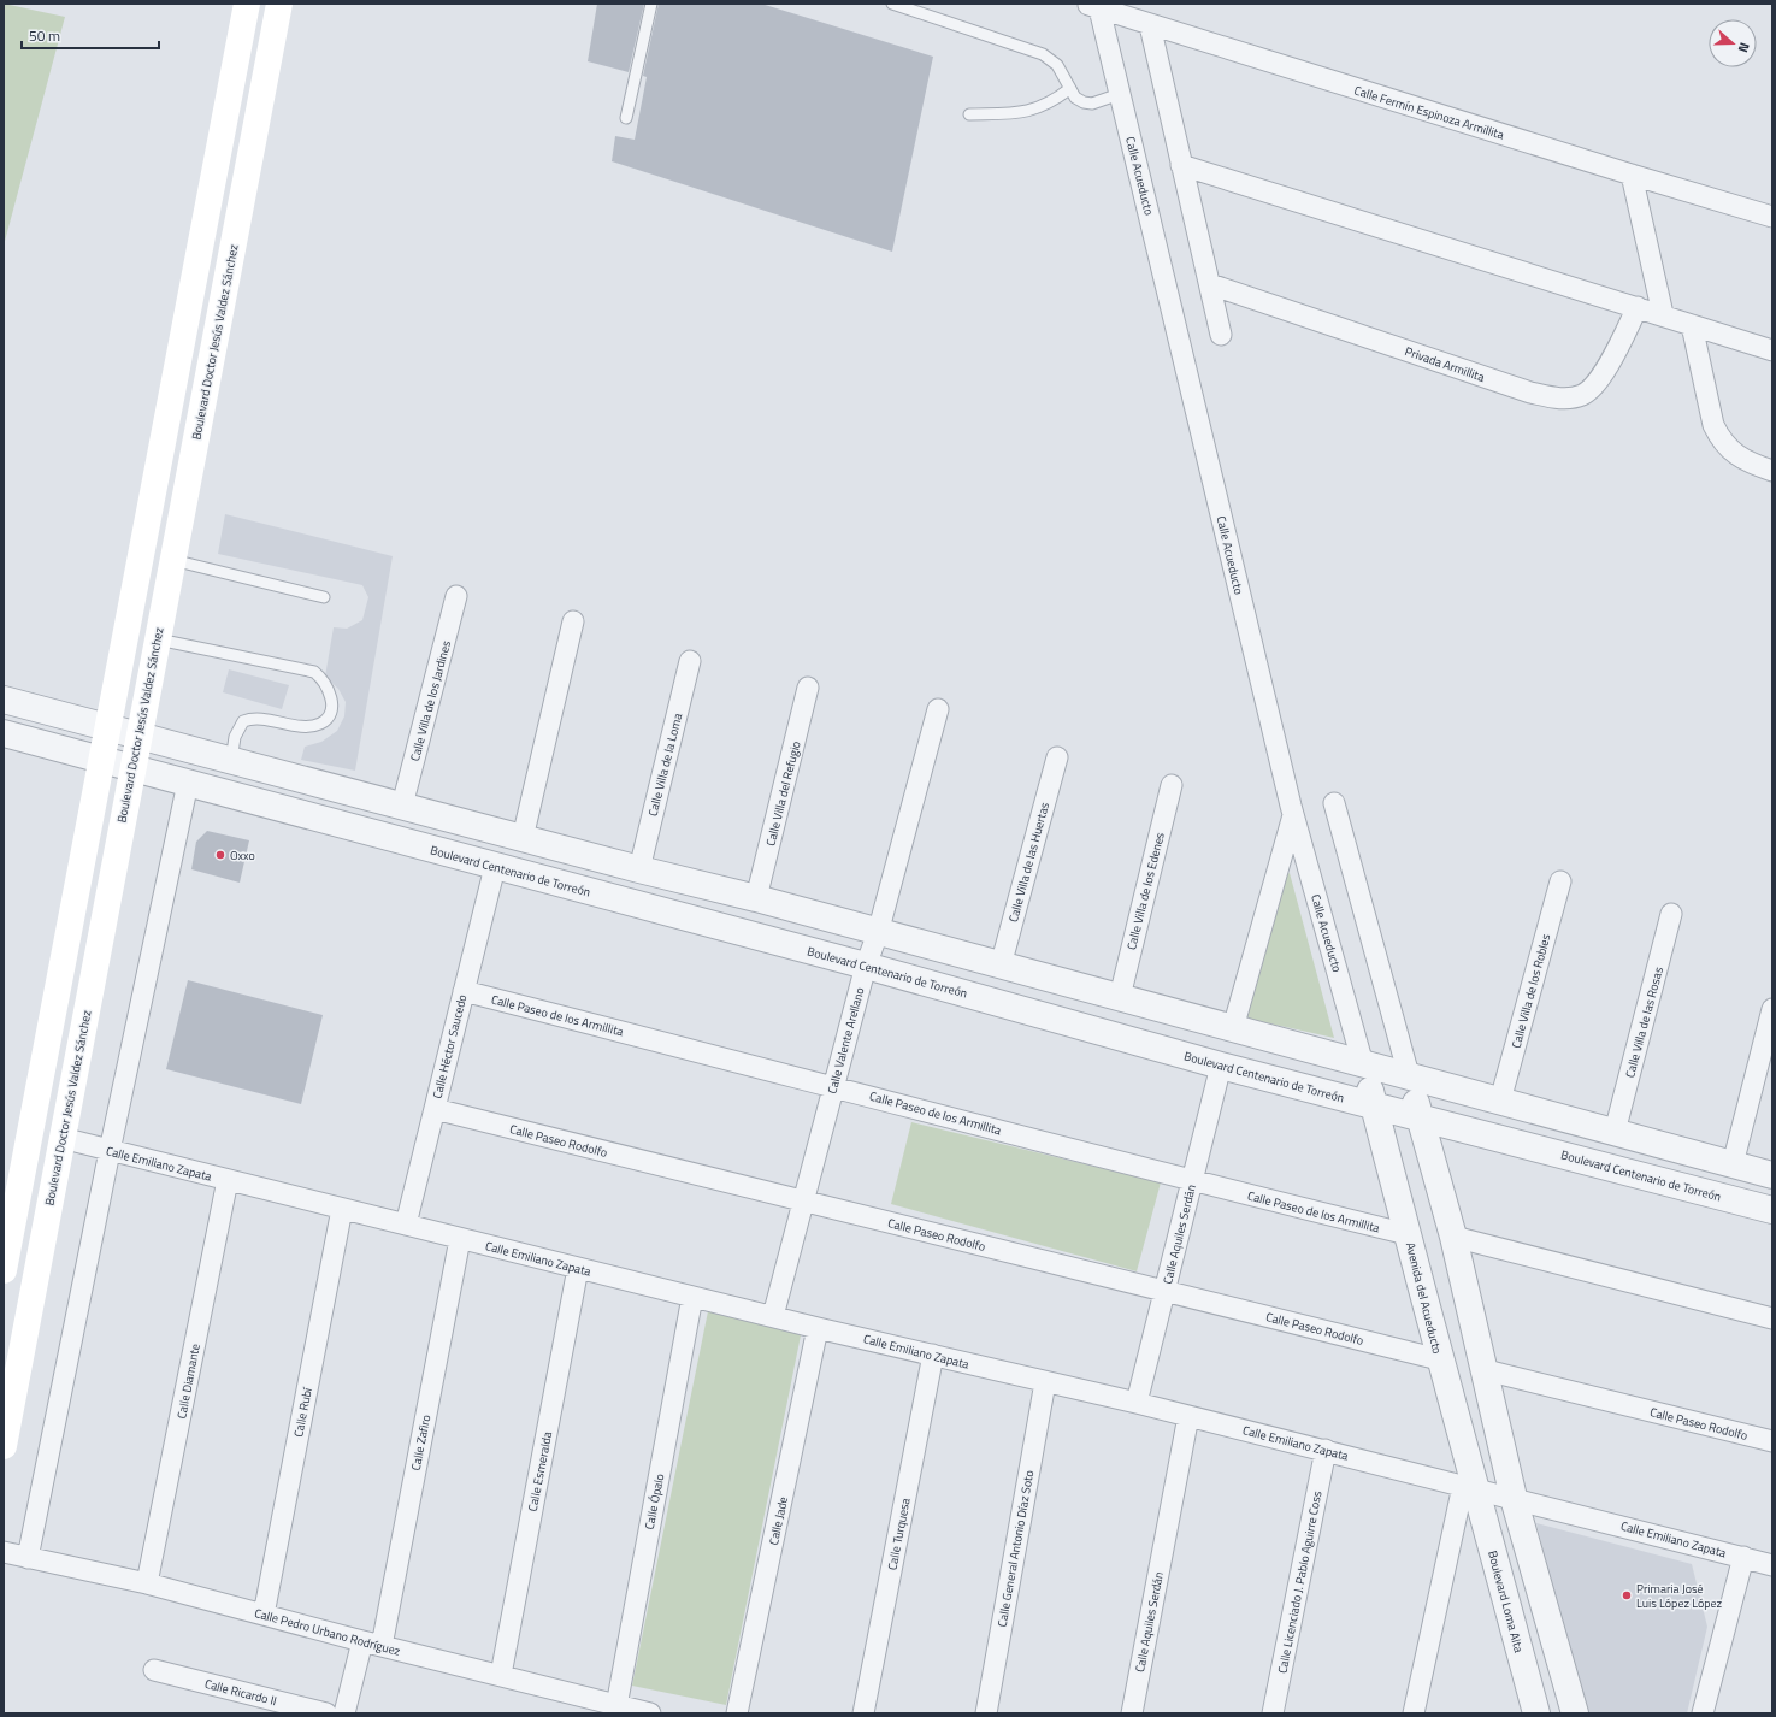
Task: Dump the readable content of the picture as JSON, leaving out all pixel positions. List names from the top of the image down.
{
  "streets": {
    "main road": ["Boulevard Doctor Jesús Valdez Sánchez"],
    "street": [
      "Calle Fermín Espinoza Armillita",
      "Calle Acueducto",
      "Privada Armillita",
      "Calle Villa de los Jardines",
      "Calle Villa de la Loma",
      "Calle Villa del Refugio",
      "Calle Villa de las Huertas",
      "Boulevard Centenario de Torreón",
      "Calle Villa de los Edenes",
      "Calle Villa de los Robles",
      "Calle Paseo de los Armillita",
      "Calle Villa de las Rosas",
      "Calle Valente Arellano",
      "Calle Héctor Saucedo",
      "Calle Paseo Rodolfo",
      "Calle Emiliano Zapata",
      "Calle Aquiles Serdán",
      "Avenida del Acueducto",
      "Calle Diamante",
      "Calle Rubí",
      "Calle Zafiro",
      "Calle Esmeralda",
      "Calle Ópalo",
      "Calle Jade",
      "Calle Turquesa",
      "Calle General Antonio Díaz Soto",
      "Calle Licenciado J. Pablo Aguirre Coss",
      "Boulevard Loma Alta",
      "Calle Pedro Urbano Rodríguez",
      "Calle Ricardo II"
    ]
  },
  "crossings": [
    ["Calle Fermín Espinoza Armillita", "Calle Acueducto"],
    ["Calle Acueducto", "Boulevard Centenario de Torreón"],
    ["Calle Acueducto", "Avenida del Acueducto"],
    ["Boulevard Doctor Jesús Valdez Sánchez", "Boulevard Centenario de Torreón"],
    ["Boulevard Doctor Jesús Valdez Sánchez", "Calle Emiliano Zapata"],
    ["Calle Villa de los Jardines", "Boulevard Centenario de Torreón"],
    ["Calle Villa de la Loma", "Boulevard Centenario de Torreón"],
    ["Calle Villa del Refugio", "Boulevard Centenario de Torreón"],
    ["Calle Villa de las Huertas", "Boulevard Centenario de Torreón"],
    ["Boulevard Centenario de Torreón", "Calle Villa de los Edenes"],
    ["Boulevard Centenario de Torreón", "Calle Villa de los Robles"],
    ["Boulevard Centenario de Torreón", "Calle Villa de las Rosas"],
    ["Boulevard Centenario de Torreón", "Calle Valente Arellano"],
    ["Boulevard Centenario de Torreón", "Calle Héctor Saucedo"],
    ["Boulevard Centenario de Torreón", "Calle Aquiles Serdán"],
    ["Boulevard Centenario de Torreón", "Avenida del Acueducto"],
    ["Calle Paseo de los Armillita", "Calle Valente Arellano"],
    ["Calle Paseo de los Armillita", "Calle Héctor Saucedo"],
    ["Calle Paseo de los Armillita", "Calle Aquiles Serdán"],
    ["Calle Paseo de los Armillita", "Avenida del Acueducto"],
    ["Calle Valente Arellano", "Calle Paseo Rodolfo"],
    ["Calle Valente Arellano", "Calle Emiliano Zapata"],
    ["Calle Héctor Saucedo", "Calle Paseo Rodolfo"],
    ["Calle Héctor Saucedo", "Calle Emiliano Zapata"],
    ["Calle Paseo Rodolfo", "Calle Aquiles Serdán"],
    ["Calle Paseo Rodolfo", "Avenida del Acueducto"],
    ["Calle Emiliano Zapata", "Calle Aquiles Serdán"],
    ["Calle Emiliano Zapata", "Avenida del Acueducto"],
    ["Calle Emiliano Zapata", "Calle Diamante"],
    ["Calle Emiliano Zapata", "Calle Rubí"],
    ["Calle Emiliano Zapata", "Calle Zafiro"],
    ["Calle Emiliano Zapata", "Calle Esmeralda"],
    ["Calle Emiliano Zapata", "Calle Ópalo"],
    ["Calle Emiliano Zapata", "Calle Jade"],
    ["Calle Emiliano Zapata", "Calle Turquesa"],
    ["Calle Emiliano Zapata", "Calle General Antonio Díaz Soto"],
    ["Calle Emiliano Zapata", "Calle Licenciado J. Pablo Aguirre Coss"],
    ["Calle Emiliano Zapata", "Boulevard Loma Alta"],
    ["Avenida del Acueducto", "Boulevard Loma Alta"],
    ["Calle Diamante", "Calle Pedro Urbano Rodríguez"],
    ["Calle Rubí", "Calle Pedro Urbano Rodríguez"],
    ["Calle Zafiro", "Calle Pedro Urbano Rodríguez"],
    ["Calle Esmeralda", "Calle Pedro Urbano Rodríguez"],
    ["Calle Ópalo", "Calle Pedro Urbano Rodríguez"]
  ],
  "places": ["Oxxo", "Primaria José Luis López López"],
  "scale_bar": "50 m",
  "north": "right"
}
